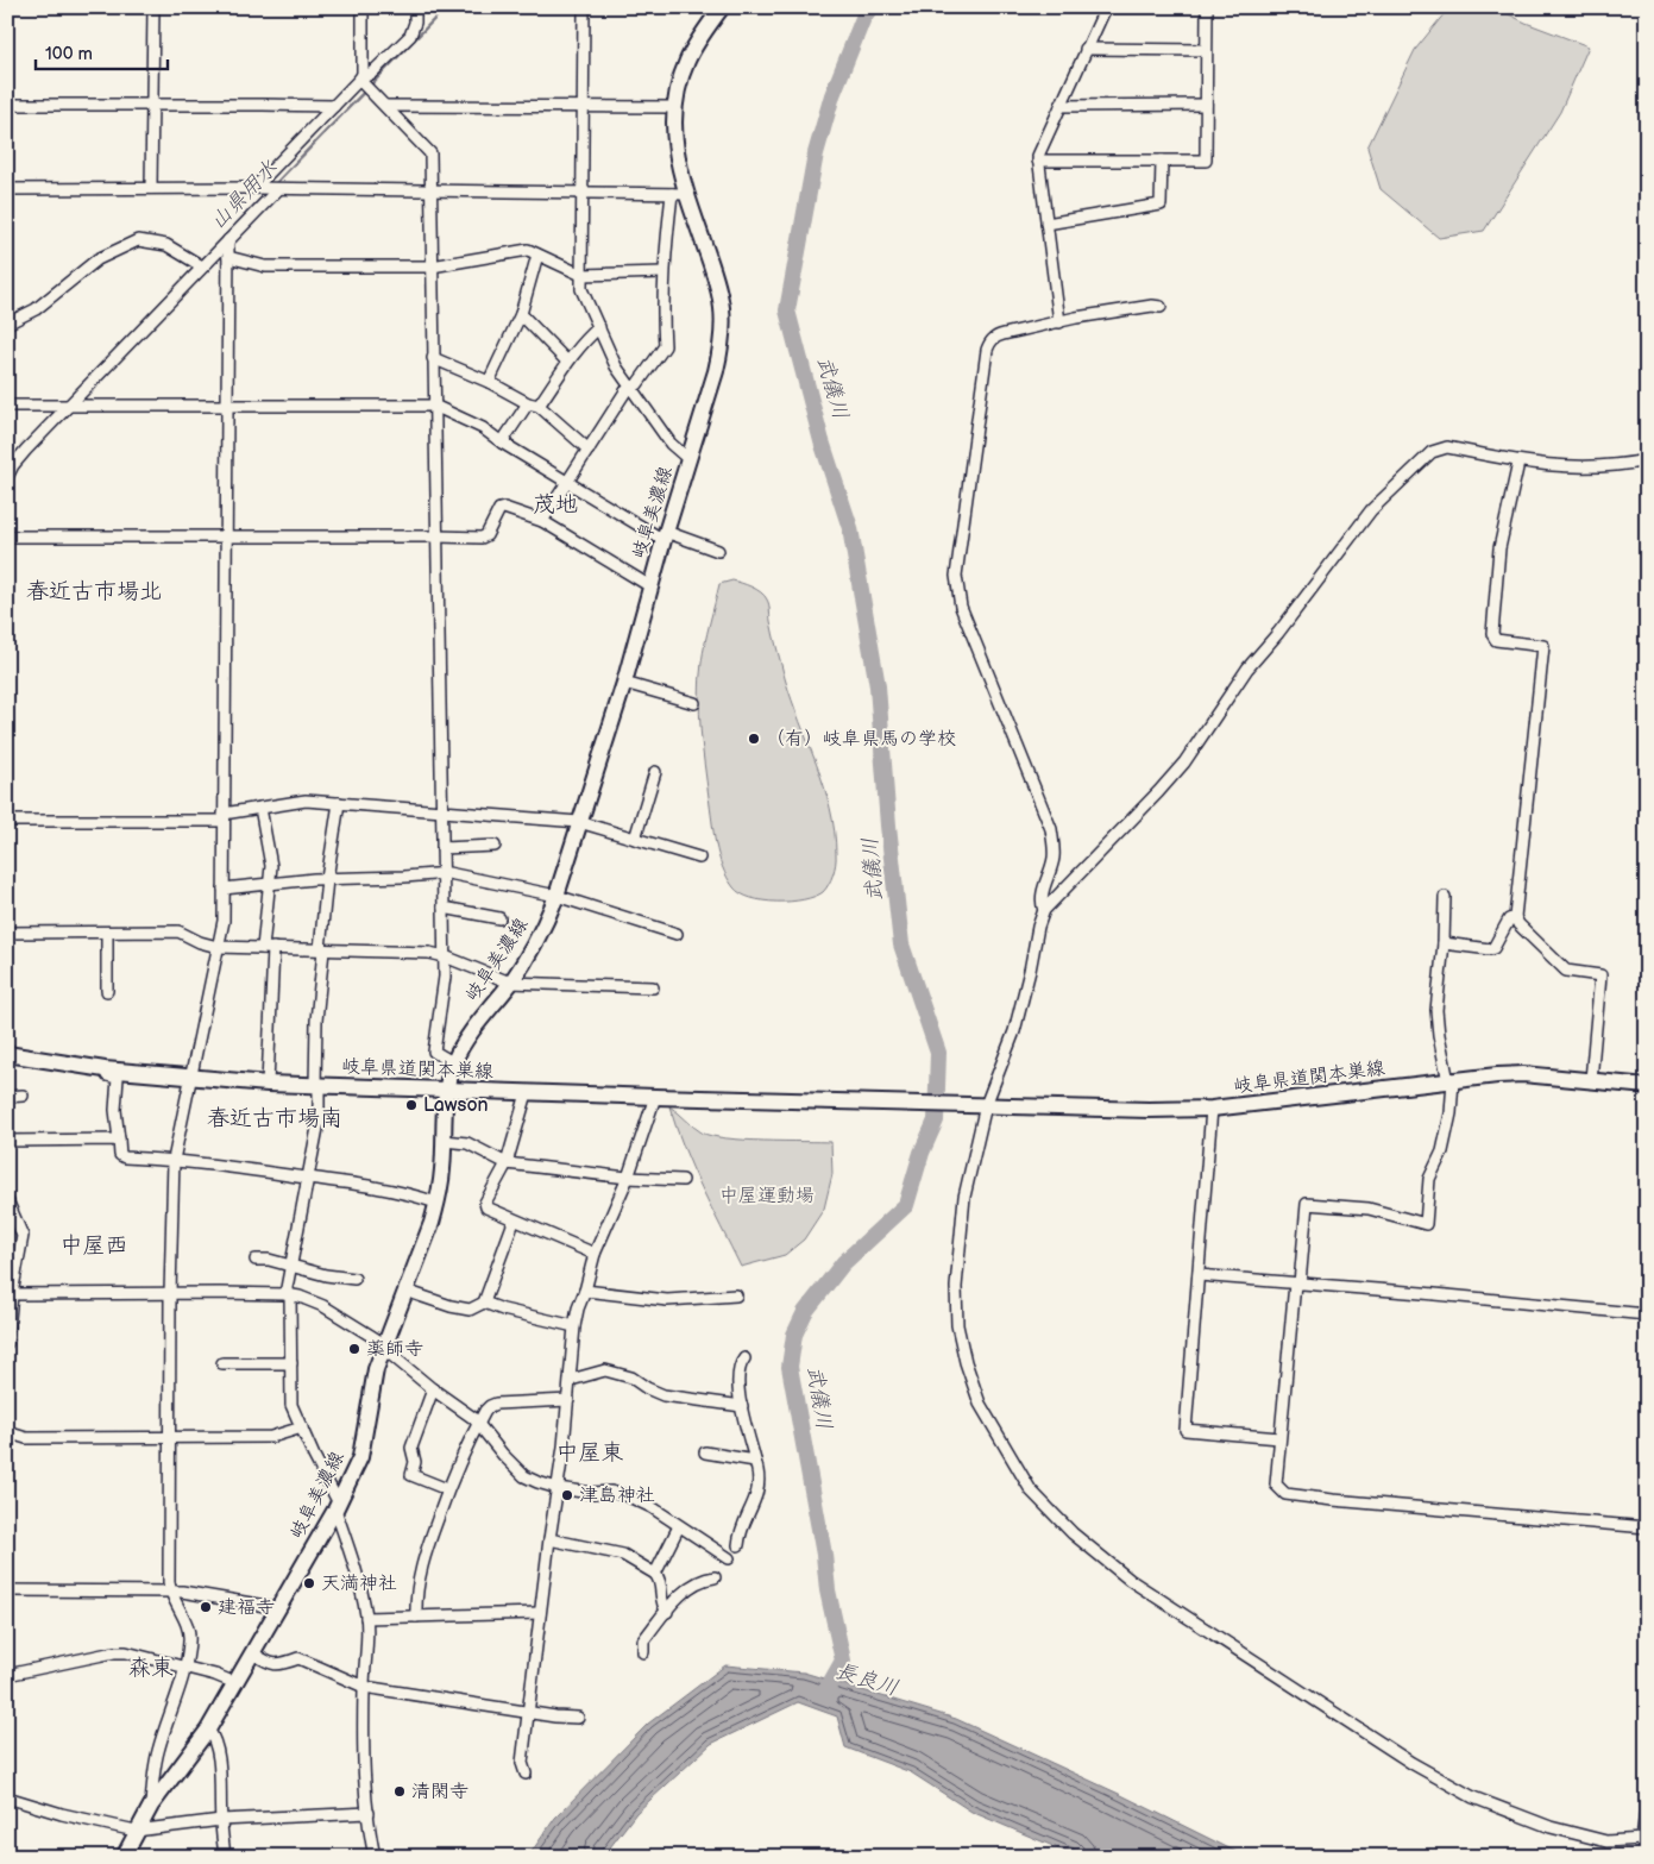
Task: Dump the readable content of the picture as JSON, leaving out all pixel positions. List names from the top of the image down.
{
  "streets": {
    "main road": ["岐阜美濃線", "岐阜県道関本巣線"]
  },
  "crossings": [
    ["岐阜美濃線", "岐阜県道関本巣線"]
  ],
  "districts": [
    "茂地",
    "春近古市場北",
    "春近古市場南",
    "中屋西",
    "中屋東",
    "森東"
  ],
  "water": ["山県用水", "武儀川", "長良川"],
  "parks": ["中屋運動場"],
  "places": [
    "（有）岐阜県馬の学校",
    "Lawson",
    "薬師寺",
    "津島神社",
    "天満神社",
    "建福寺",
    "清閑寺"
  ],
  "scale_bar": "100 m"
}
